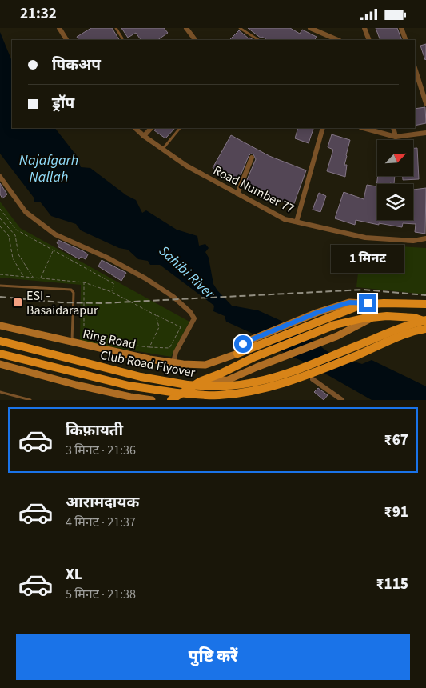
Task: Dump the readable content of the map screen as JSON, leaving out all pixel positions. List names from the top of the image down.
{
  "streets": {
    "main road": ["Ring Road", "Club Road Flyover"],
    "street": ["Road Number 77"]
  },
  "water": ["Najafgarh Nallah", "Sahibi River"],
  "places": {
    "transit": ["ESI - Basaidarapur"]
  },
  "north": "top right",
  "page": {
    "status": "21:32",
    "banner": ["पिकअप", "ड्रॉप"],
    "bubble": "1 मिनट",
    "list": [
      {
        "name": "किफ़ायती",
        "note": "3 मिनट · 21:36",
        "value": "₹67"
      },
      {
        "name": "आरामदायक",
        "note": "4 मिनट · 21:37",
        "value": "₹91"
      },
      {
        "name": "XL",
        "note": "5 मिनट · 21:38",
        "value": "₹115"
      }
    ],
    "buttons": "पुष्टि करें"
  }
}
